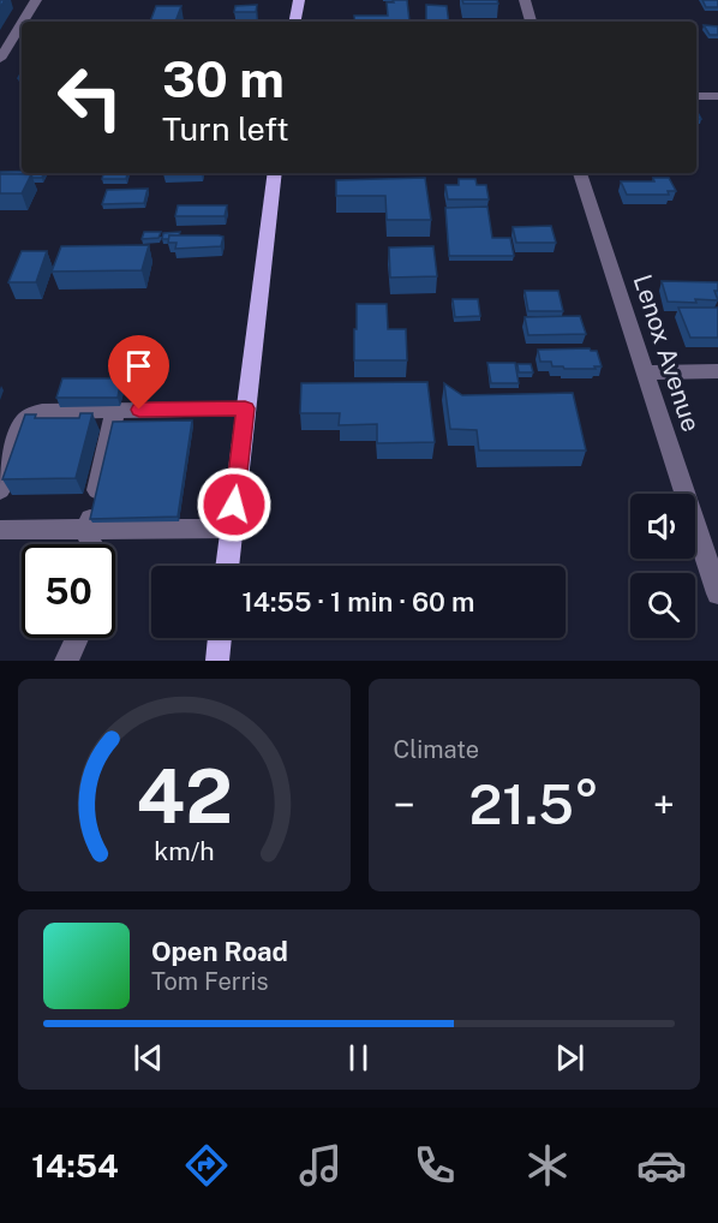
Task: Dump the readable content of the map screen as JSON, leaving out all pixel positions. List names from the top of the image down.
{
  "streets": {
    "street": ["Lenox Avenue"]
  },
  "page": {
    "turn": ["30 m", "Turn left"],
    "limit": "50",
    "trip": "14:55 · 1 min · 60 m",
    "tile": "Climate",
    "heat": ["−", "21.5°", "+"],
    "song": ["Open Road", "Tom Ferris"],
    "tabs": "14:54",
    "gauge": ["42", "km/h"]
  }
}
